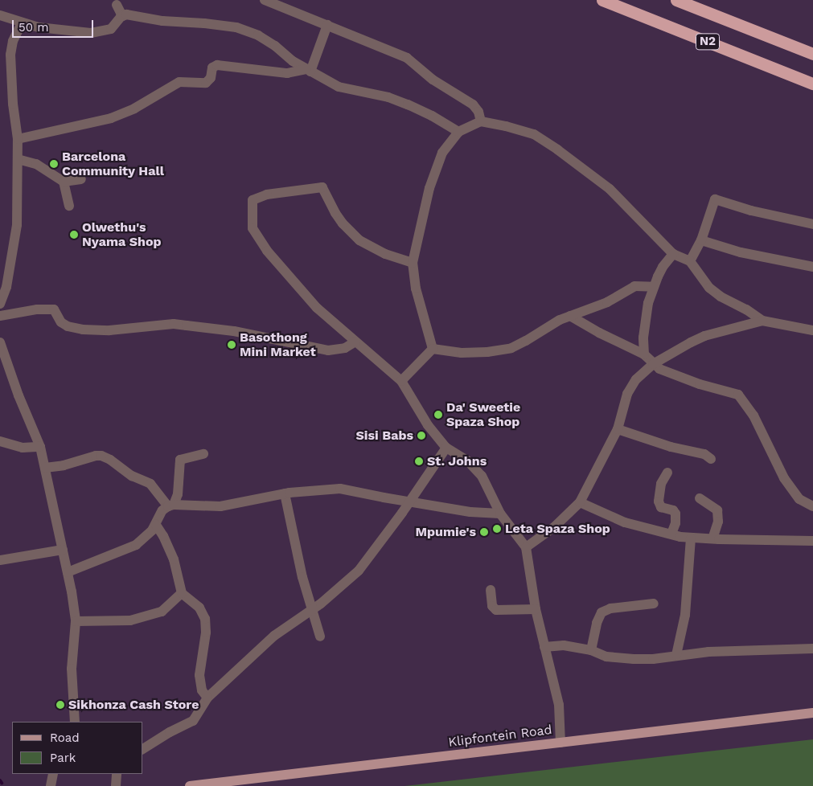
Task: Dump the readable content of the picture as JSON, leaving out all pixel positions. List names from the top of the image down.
{
  "streets": {
    "highway": ["N2"],
    "main road": ["Klipfontein Road"]
  },
  "places": [
    "Barcelona Community Hall",
    "Olwethu's Nyama Shop",
    "Basothong Mini Market",
    "Da' Sweetie Spaza Shop",
    "Sisi Babs",
    "St. Johns",
    "Leta Spaza Shop",
    "Mpumie's",
    "Sikhonza Cash Store"
  ],
  "legend": ["Road", "Park"],
  "scale_bar": "50 m"
}
